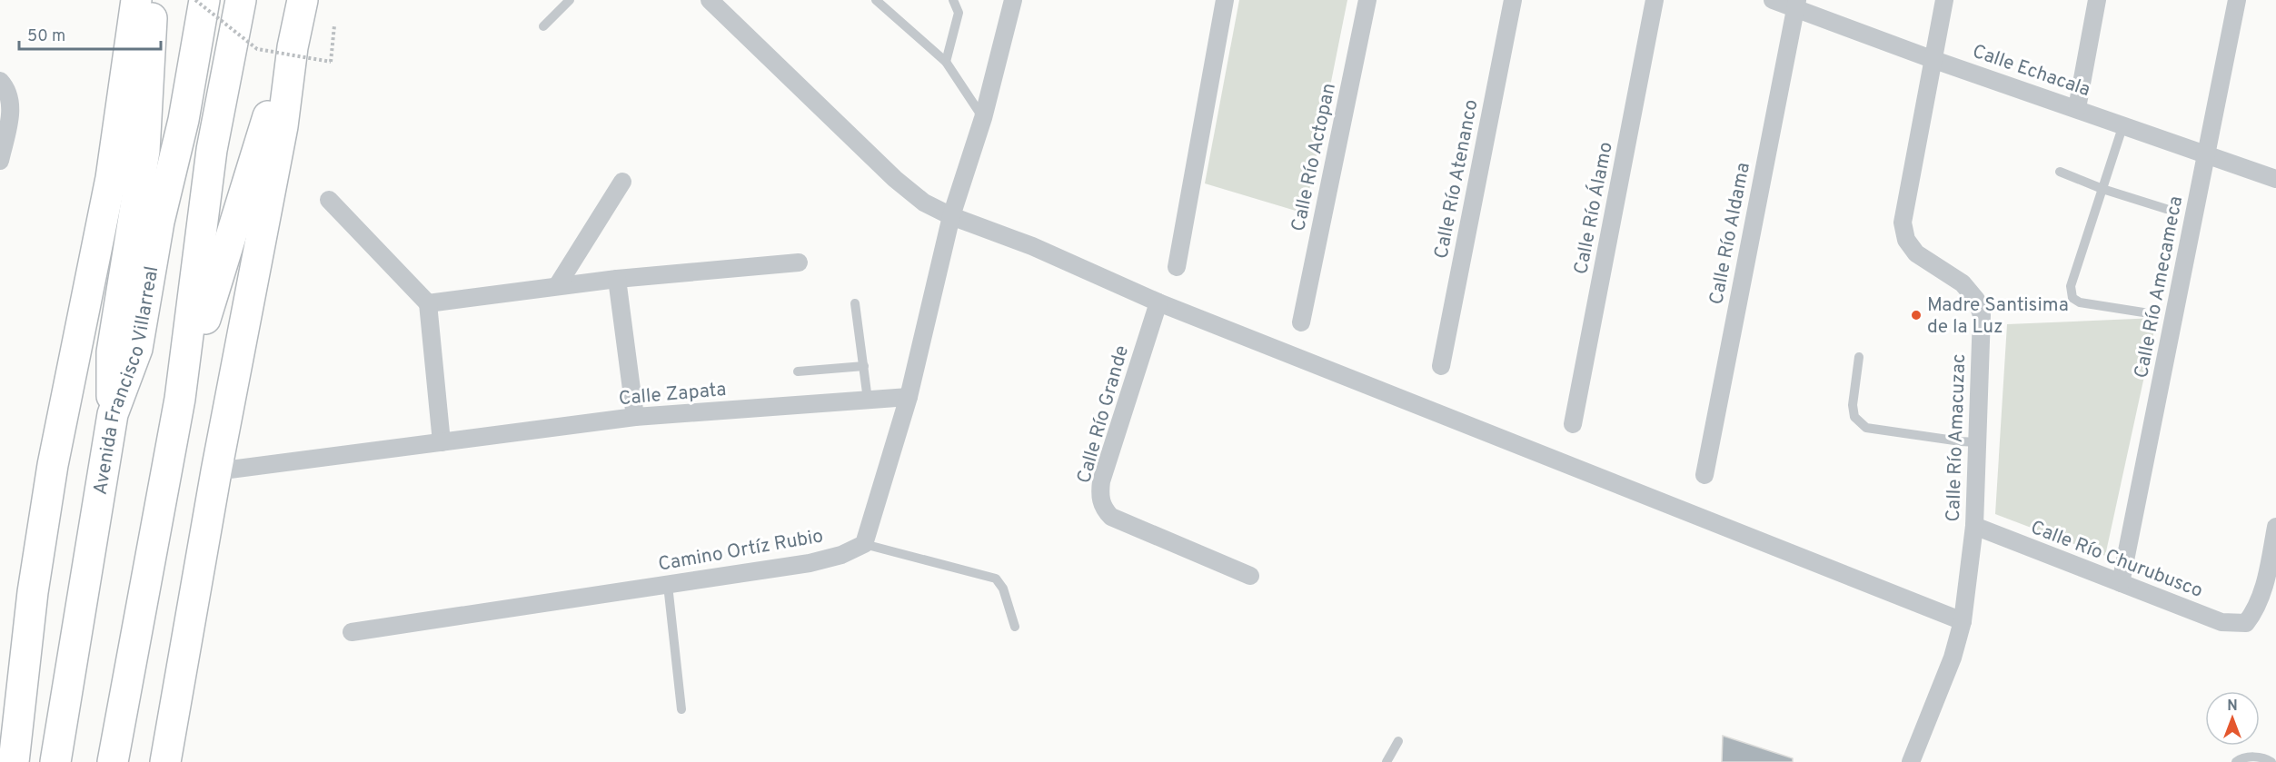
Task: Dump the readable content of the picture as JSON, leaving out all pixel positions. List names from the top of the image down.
{
  "streets": {
    "highway": ["Avenida Francisco Villarreal"],
    "street": [
      "Calle Echacala",
      "Calle Río Actopan",
      "Calle Río Atenanco",
      "Calle Río Álamo",
      "Calle Río Aldama",
      "Calle Río Amecameca",
      "Calle Zapata",
      "Calle Río Grande",
      "Calle Río Amacuzac",
      "Camino Ortíz Rubio",
      "Calle Río Churubusco"
    ]
  },
  "crossings": [
    ["Calle Echacala", "Calle Río Aldama"],
    ["Calle Echacala", "Calle Río Amecameca"],
    ["Calle Echacala", "Calle Río Amacuzac"],
    ["Calle Río Amecameca", "Calle Río Churubusco"],
    ["Calle Río Amacuzac", "Calle Río Churubusco"]
  ],
  "places": ["Madre Santisima de la Luz"],
  "scale_bar": "50 m",
  "north": "top"
}
